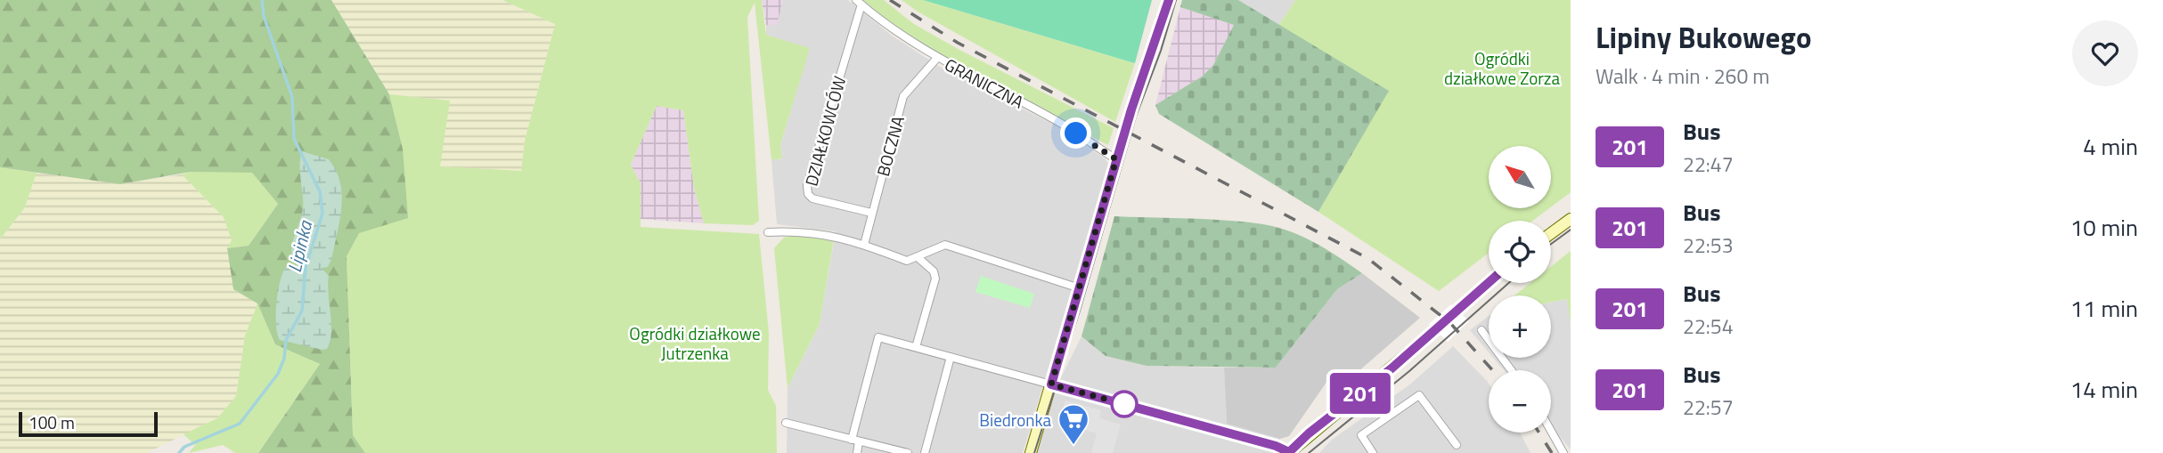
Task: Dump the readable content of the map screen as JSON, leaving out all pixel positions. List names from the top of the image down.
{
  "streets": {
    "street": ["GRANICZNA", "DZIAŁKOWCÓW", "BOCZNA"]
  },
  "crossings": [
    ["GRANICZNA", "DZIAŁKOWCÓW"],
    ["GRANICZNA", "BOCZNA"],
    ["DZIAŁKOWCÓW", "BOCZNA"]
  ],
  "water": ["Lipinka"],
  "parks": ["Ogródki działkowe Zorza", "Ogródki działkowe Jutrzenka"],
  "places": {
    "supermarket": ["Biedronka"]
  },
  "lines": ["bus line 201"],
  "scale_bar": "100 m",
  "north": "top left",
  "page": {
    "on_map": "201",
    "heading": ["Lipiny Bukowego", "Walk · 4 min · 260 m"],
    "list": [
      {
        "mark": "201",
        "name": "Bus",
        "note": "22:47",
        "value": "4 min"
      },
      {
        "mark": "201",
        "name": "Bus",
        "note": "22:53",
        "value": "10 min"
      },
      {
        "mark": "201",
        "name": "Bus",
        "note": "22:54",
        "value": "11 min"
      },
      {
        "mark": "201",
        "name": "Bus",
        "note": "22:57",
        "value": "14 min"
      }
    ],
    "map_buttons": ["+", "−"],
    "scale": "100 m"
  }
}
